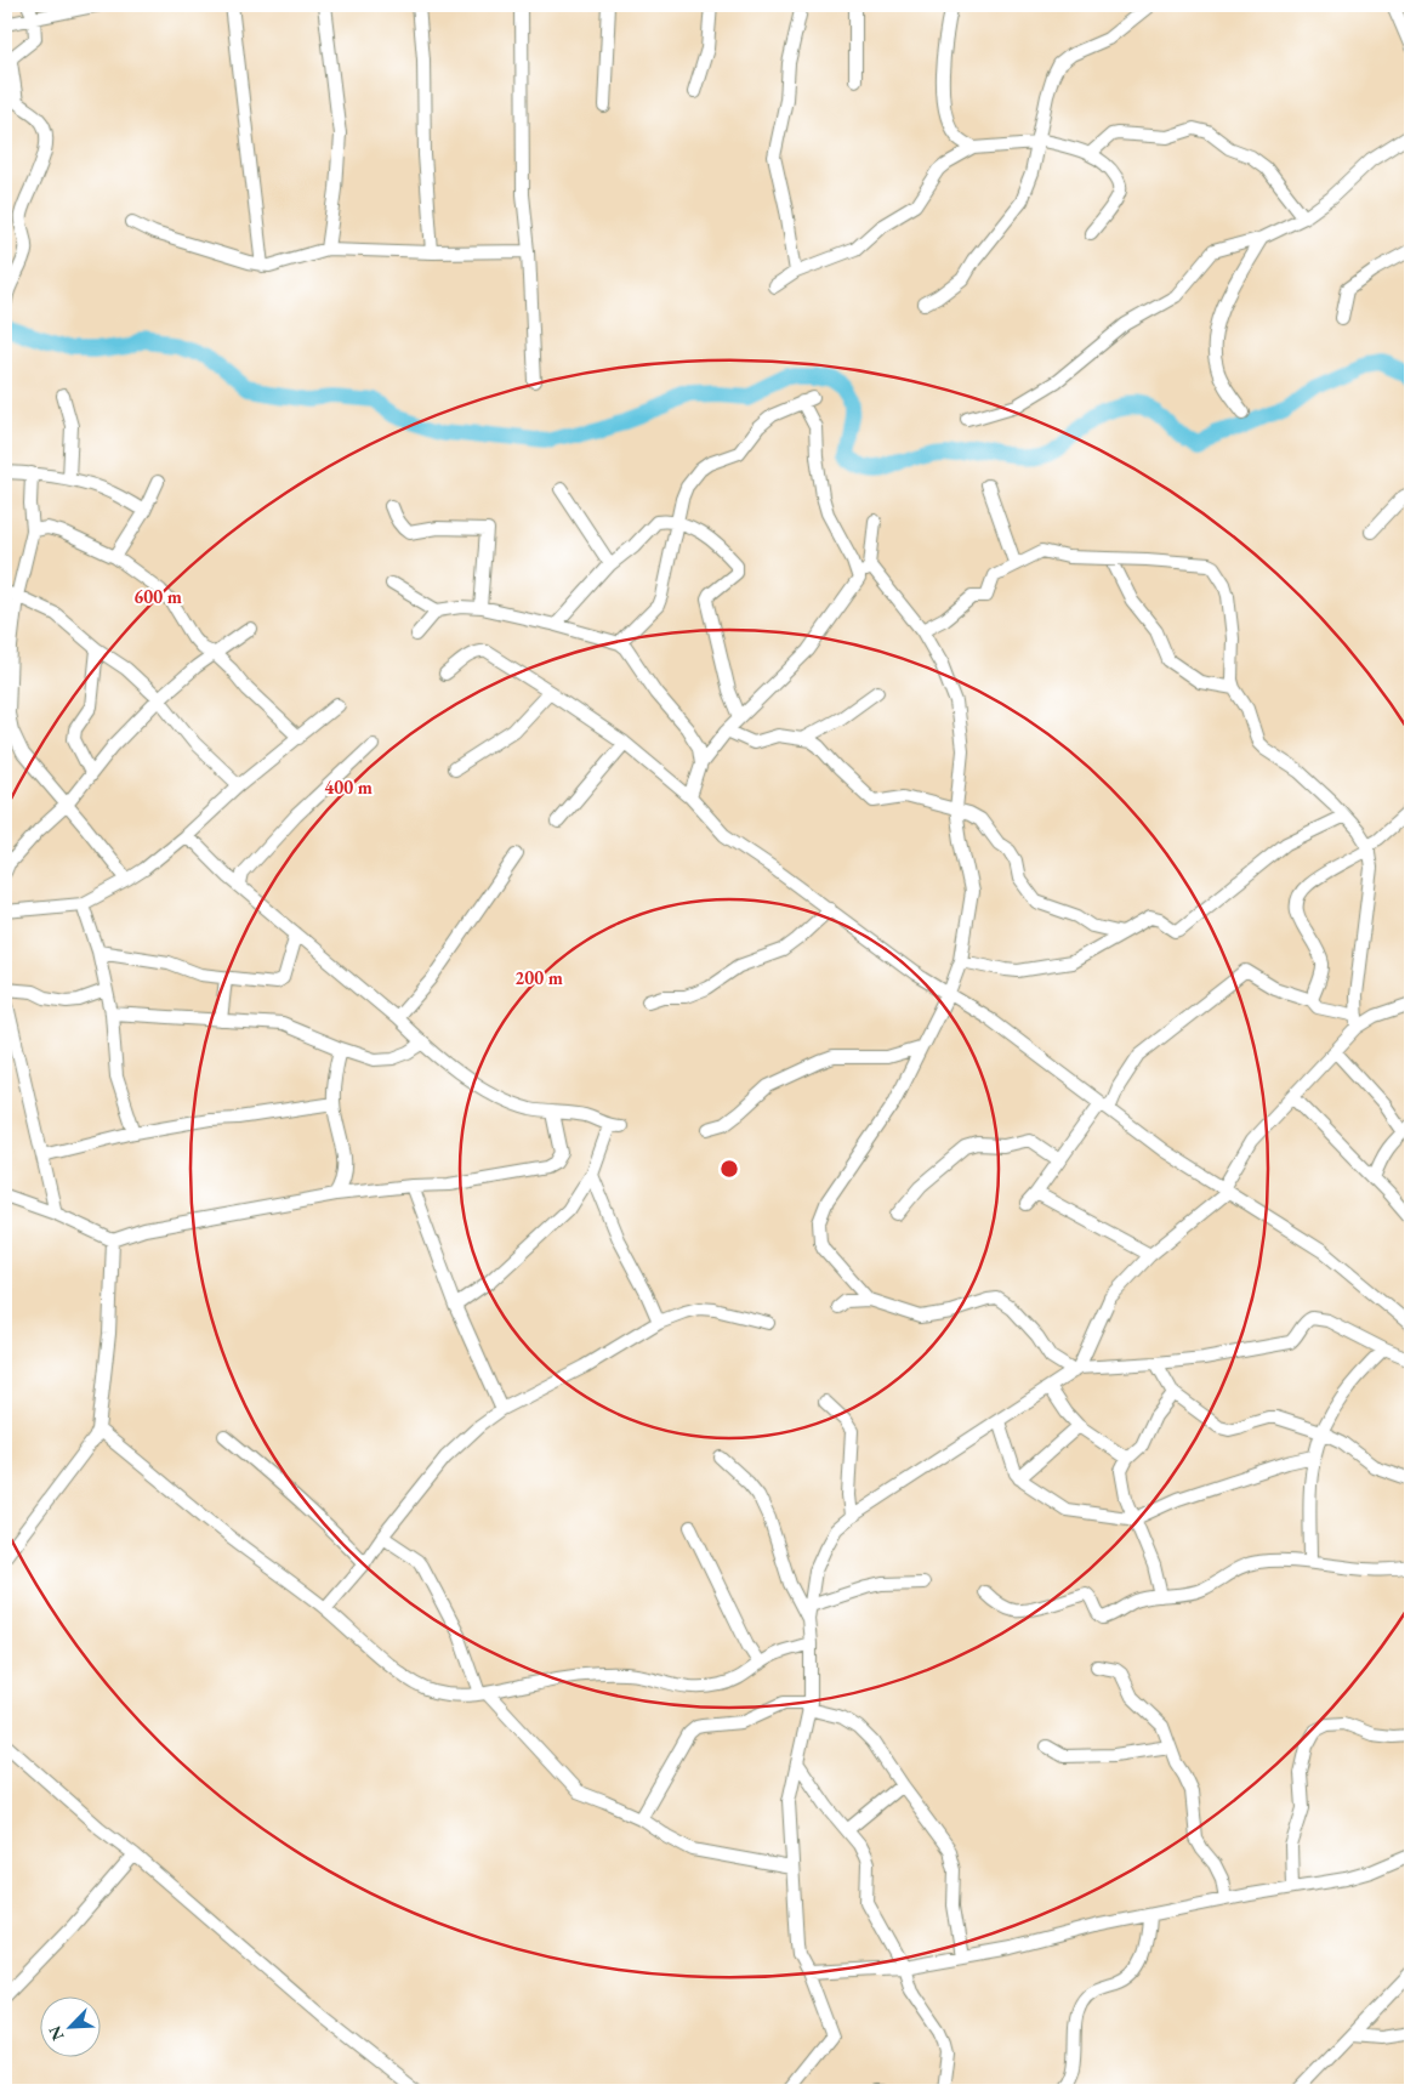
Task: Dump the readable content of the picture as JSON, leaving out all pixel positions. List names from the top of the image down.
{
  "north": "bottom left",
  "rings": ["600 m", "400 m", "200 m"]
}
